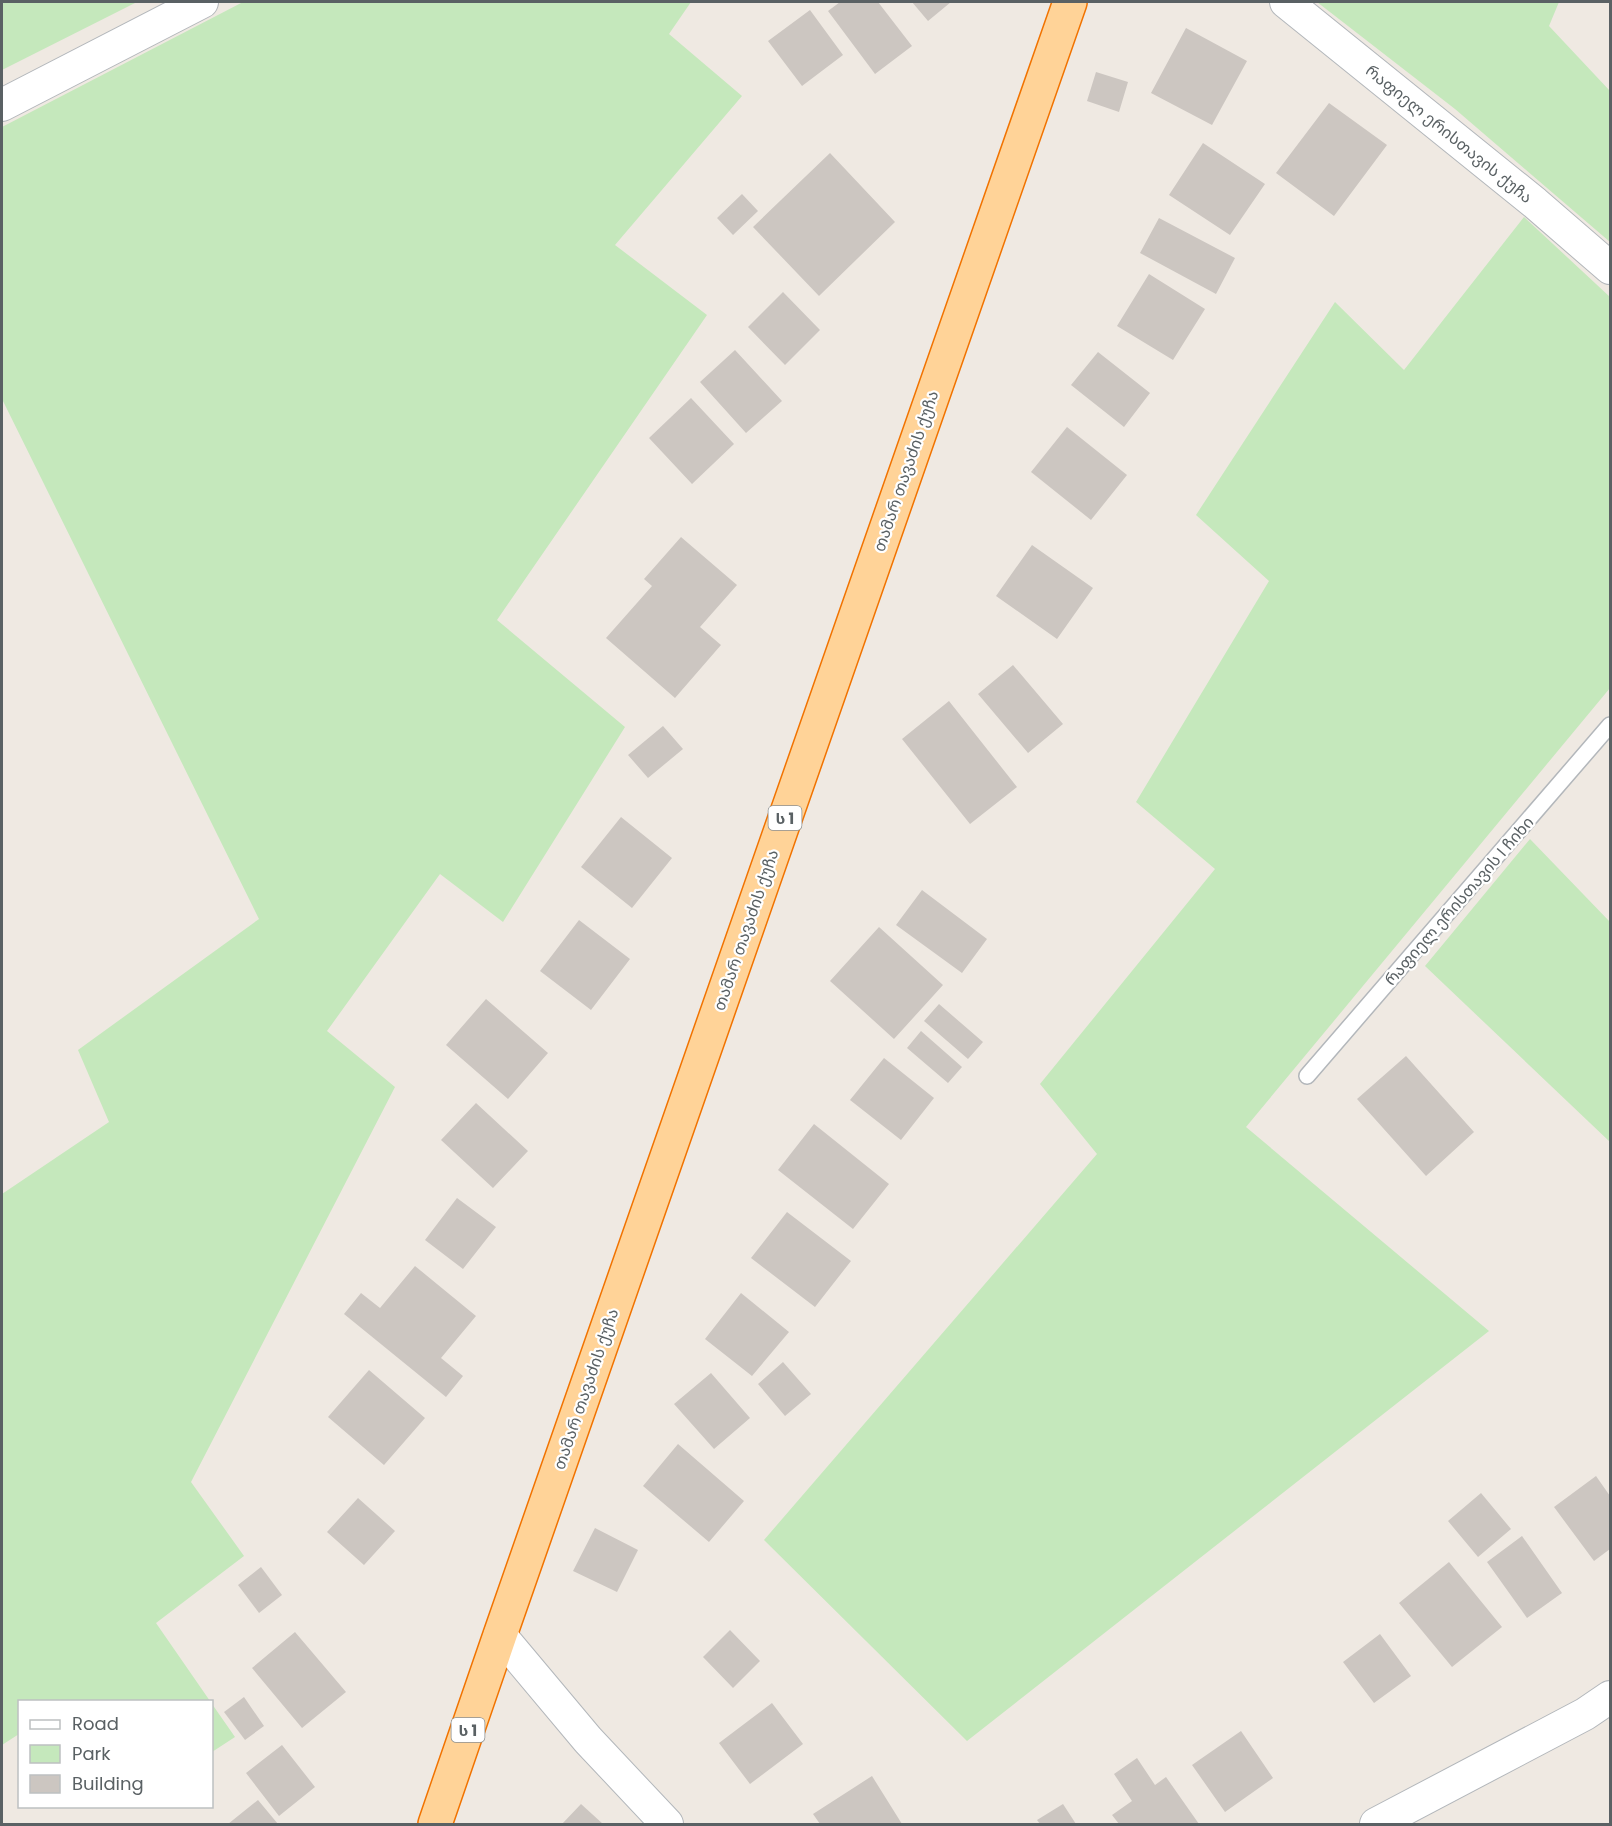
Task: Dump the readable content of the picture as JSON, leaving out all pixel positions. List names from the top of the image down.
{
  "streets": {
    "highway": ["თამარ თავაძის ქუჩა", "ს 1"],
    "street": ["რაფიელ ერისთავის ქუჩა"],
    "lane": ["რაფიელ ერისთავის I ჩიხი"]
  },
  "legend": ["Road", "Park", "Building"]
}
